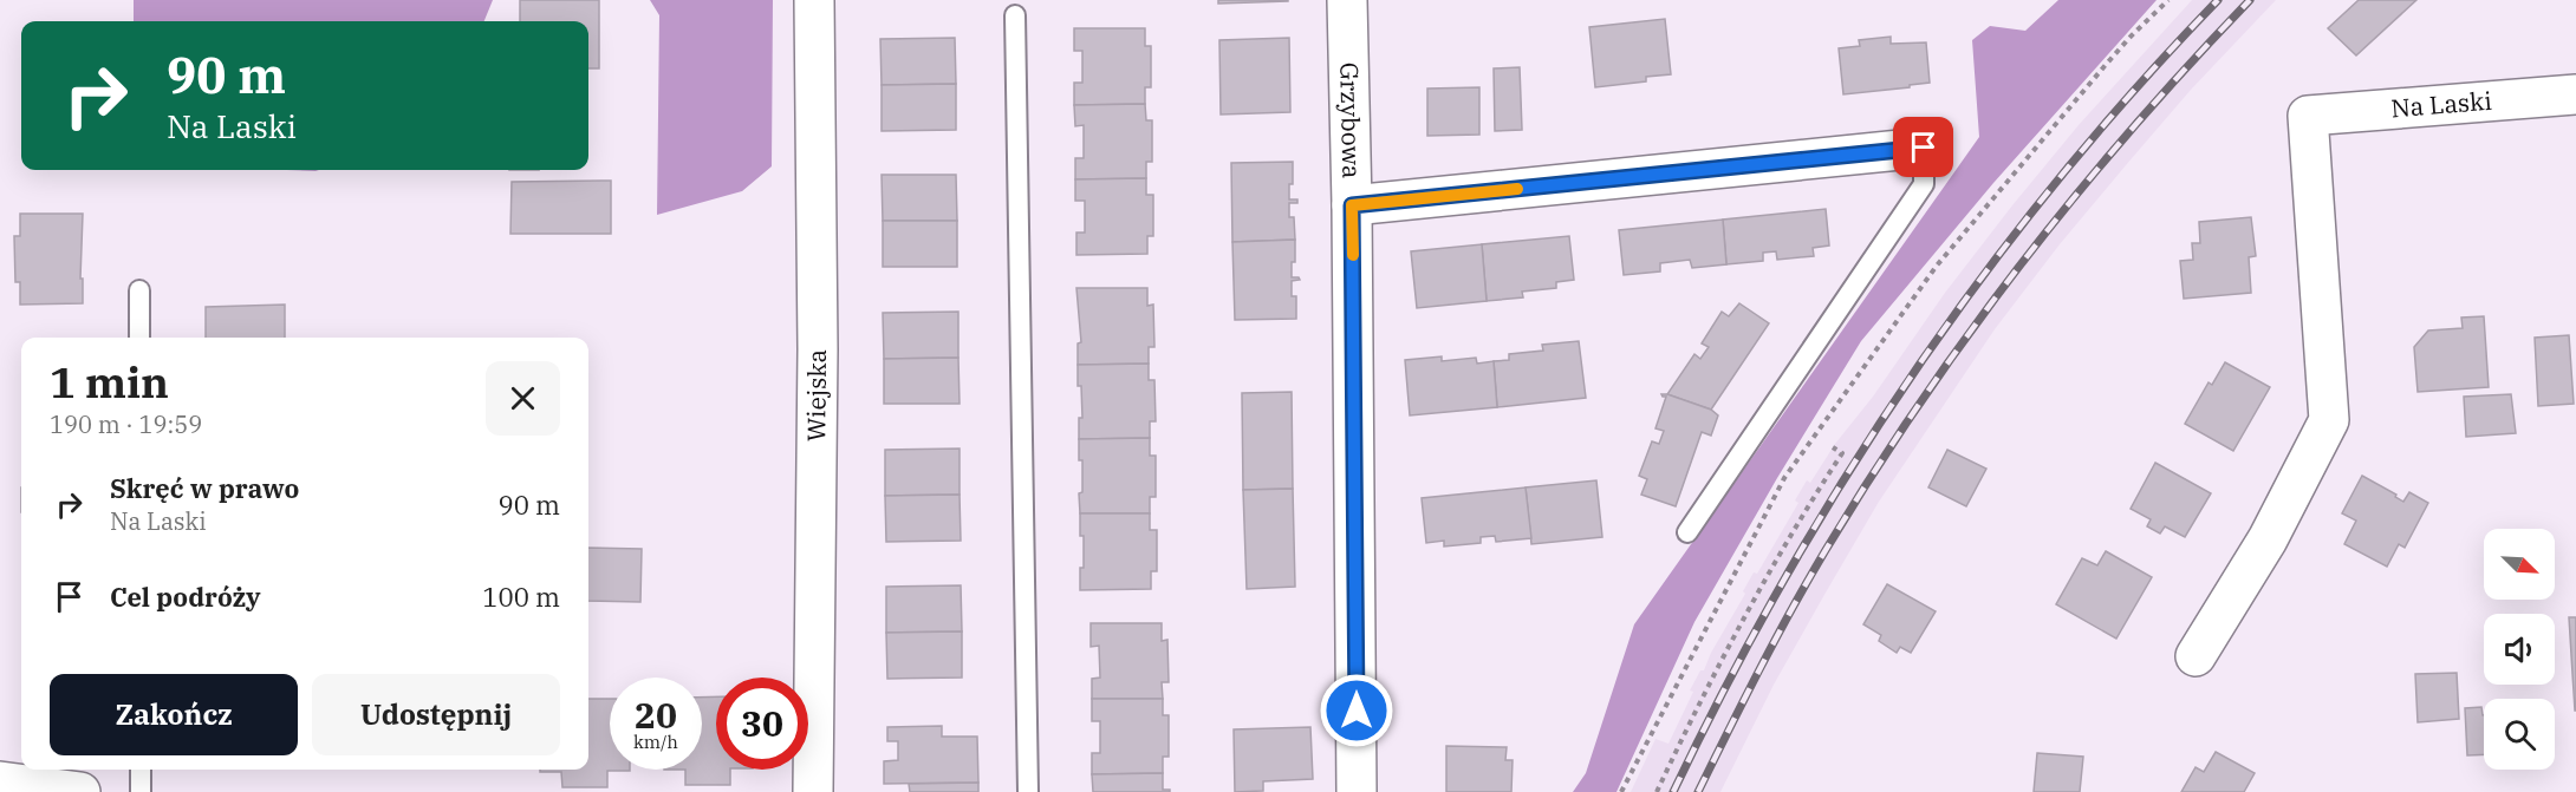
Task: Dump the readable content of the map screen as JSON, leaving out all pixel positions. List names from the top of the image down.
{
  "streets": {
    "street": ["Na Laski", "Grzybowa", "Wiejska"]
  },
  "north": "bottom right",
  "page": {
    "turn": ["90 m", "Na Laski"],
    "heading": ["1 min", "190 m · 19:59"],
    "list": [
      {
        "name": "Skręć w prawo",
        "note": "Na Laski",
        "value": "90 m"
      },
      {
        "name": "Cel podróży",
        "value": "100 m"
      }
    ],
    "buttons": ["Zakończ", "Udostępnij"],
    "speed": "20 km/h",
    "limit": "30"
  }
}
